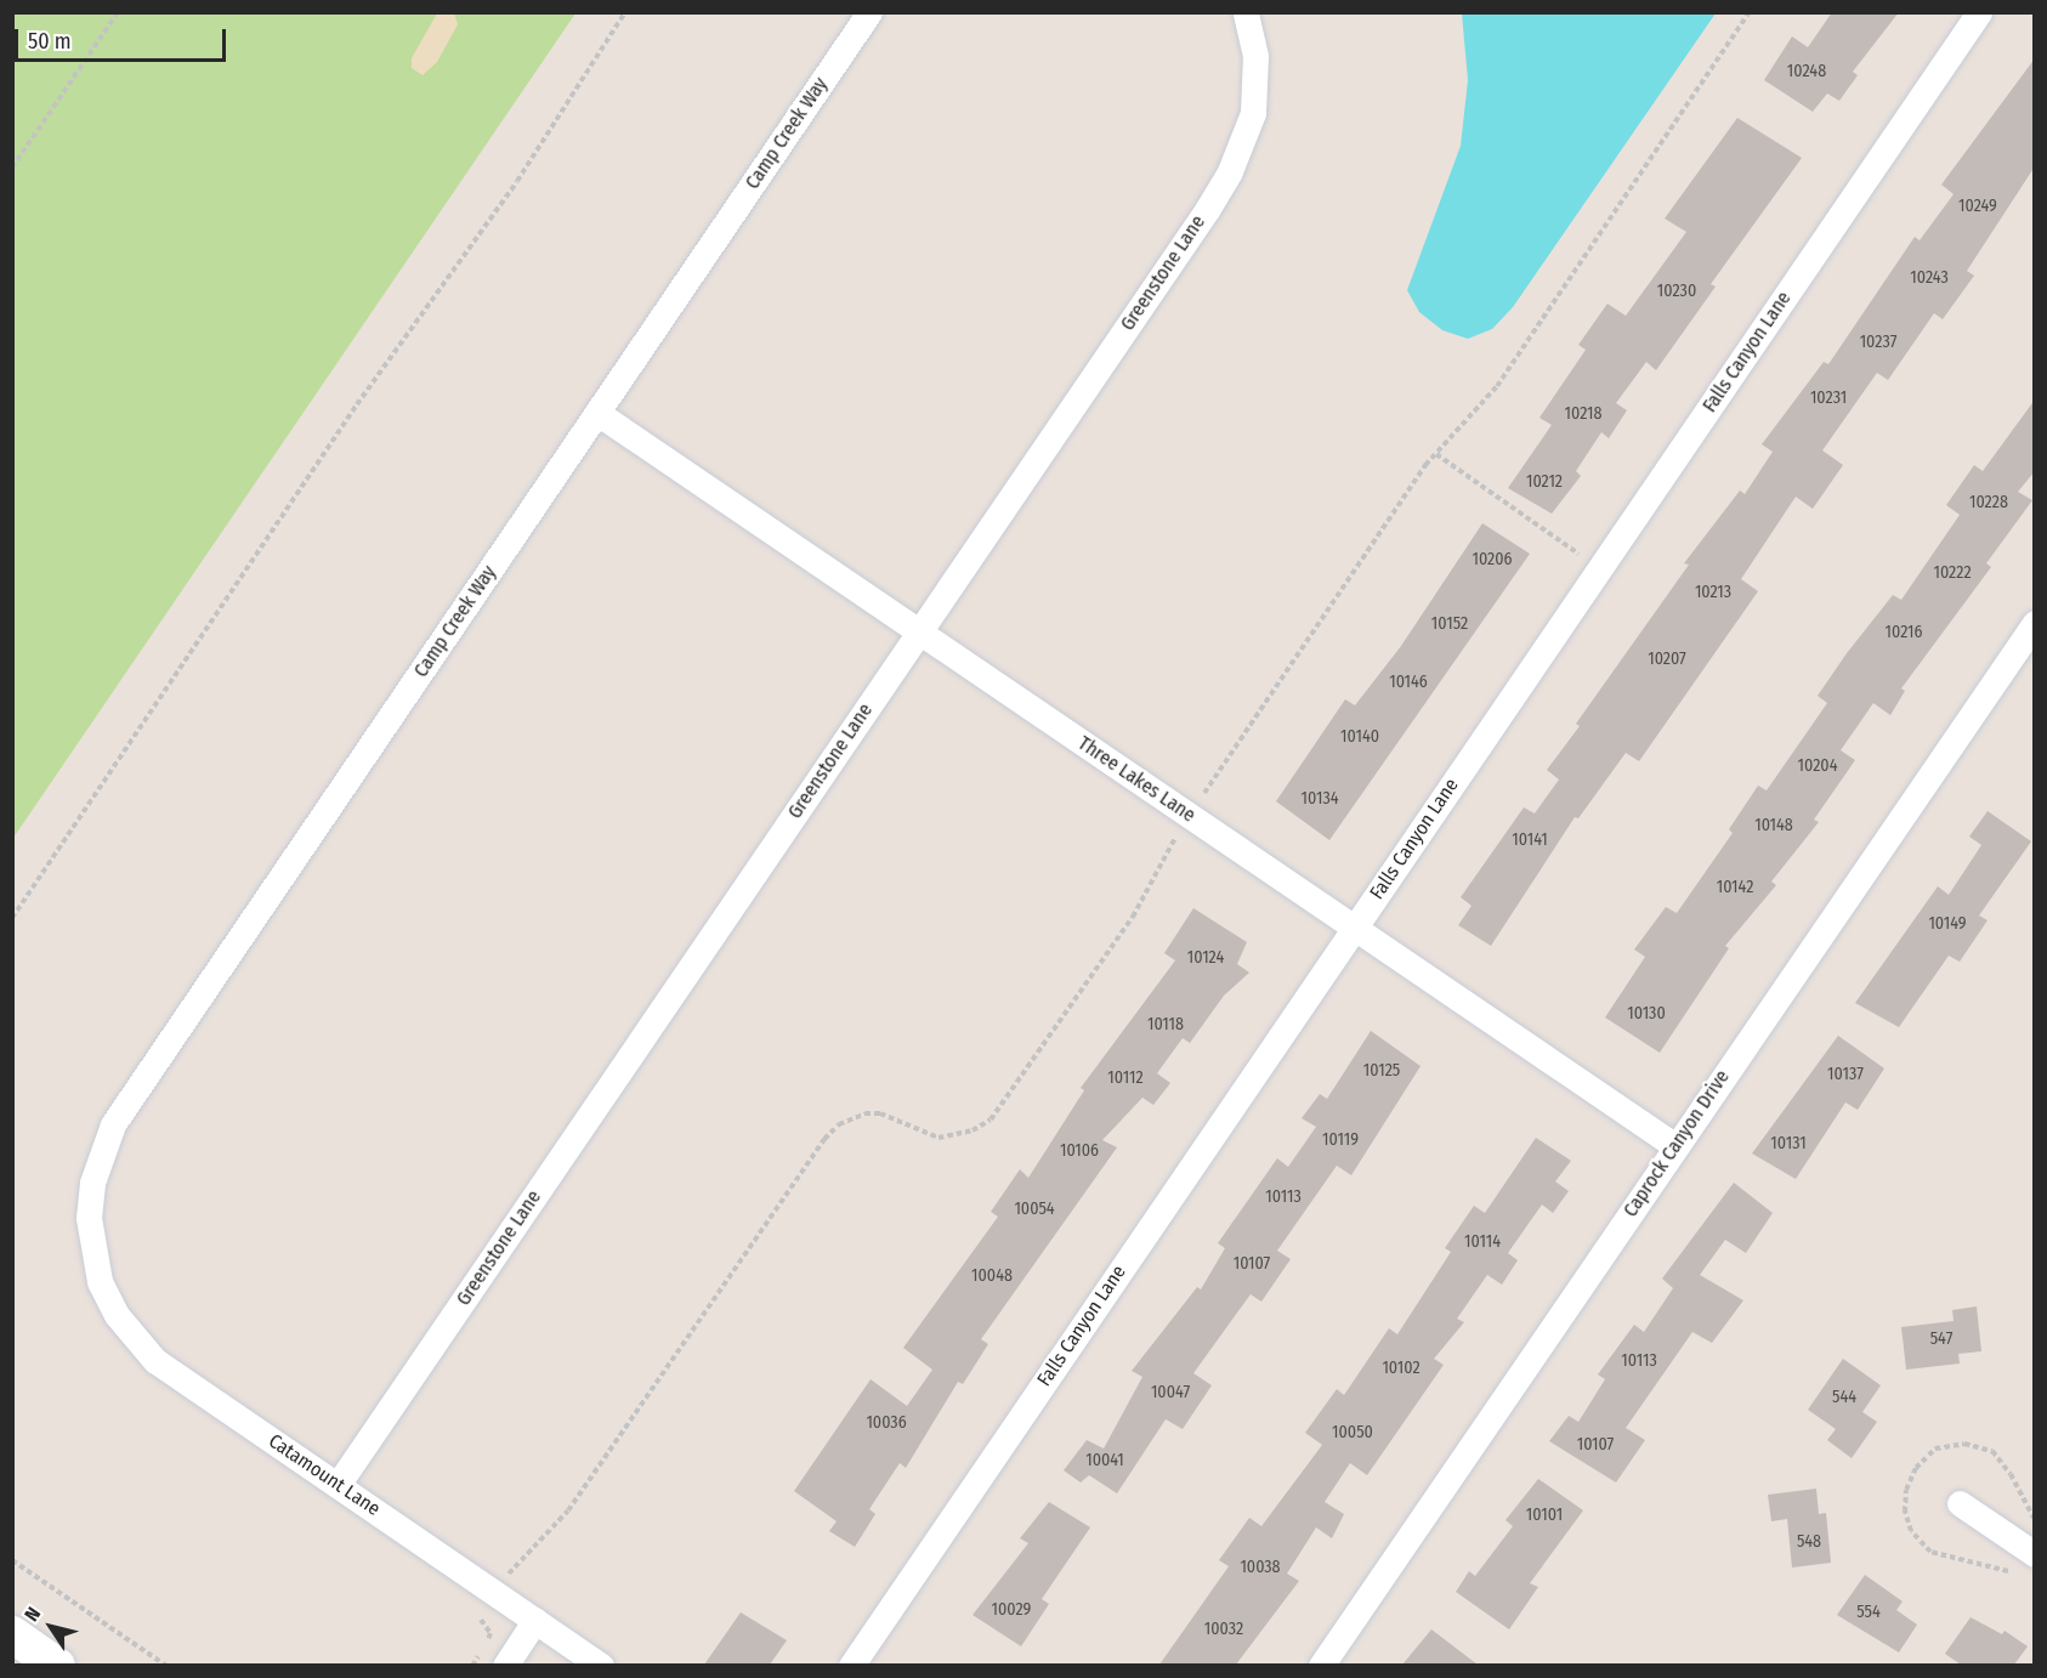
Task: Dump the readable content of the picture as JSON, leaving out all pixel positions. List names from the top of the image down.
{
  "streets": {
    "street": [
      "Camp Creek Way",
      "Greenstone Lane",
      "Falls Canyon Lane",
      "Three Lakes Lane",
      "Caprock Canyon Drive",
      "Catamount Lane"
    ]
  },
  "crossings": [
    ["Camp Creek Way", "Three Lakes Lane"],
    ["Camp Creek Way", "Catamount Lane"],
    ["Greenstone Lane", "Three Lakes Lane"],
    ["Greenstone Lane", "Catamount Lane"],
    ["Falls Canyon Lane", "Three Lakes Lane"],
    ["Three Lakes Lane", "Caprock Canyon Drive"]
  ],
  "house_numbers": [
    "10248",
    "10249",
    "10243",
    "10230",
    "10237",
    "10231",
    "10218",
    "10212",
    "10228",
    "10206",
    "10222",
    "10213",
    "10152",
    "10216",
    "10207",
    "10146",
    "10140",
    "10204",
    "10134",
    "10148",
    "10141",
    "10142",
    "10149",
    "10124",
    "10130",
    "10118",
    "10125",
    "10137",
    "10112",
    "10119",
    "10131",
    "10106",
    "10113",
    "10054",
    "10114",
    "10107",
    "10048",
    "547",
    "10113",
    "10102",
    "10047",
    "544",
    "10036",
    "10050",
    "10107",
    "10041",
    "10101",
    "548",
    "10038",
    "10029",
    "554",
    "10032"
  ],
  "scale_bar": "50 m",
  "north": "top left"
}
